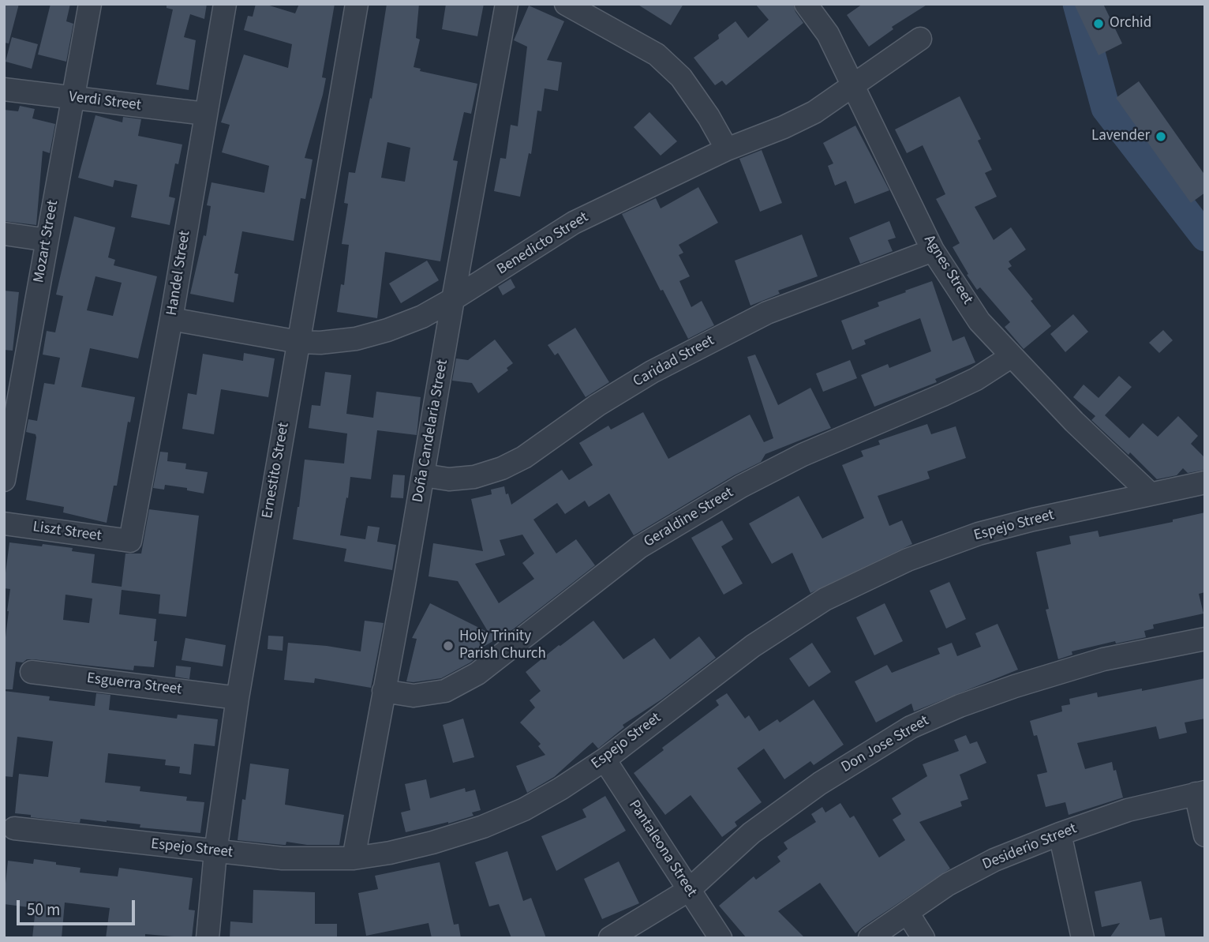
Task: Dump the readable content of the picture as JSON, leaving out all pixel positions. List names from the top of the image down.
{
  "streets": {
    "street": [
      "Verdi Street",
      "Mozart Street",
      "Benedicto Street",
      "Agnes Street",
      "Handel Street",
      "Caridad Street",
      "Doña Candelaria Street",
      "Ernestito Street",
      "Geraldine Street",
      "Espejo Street",
      "Liszt Street",
      "Esguerra Street",
      "Don Jose Street",
      "Desiderio Street",
      "Pantaleona Street"
    ]
  },
  "crossings": [
    ["Verdi Street", "Mozart Street"],
    ["Verdi Street", "Handel Street"],
    ["Benedicto Street", "Agnes Street"],
    ["Benedicto Street", "Handel Street"],
    ["Benedicto Street", "Doña Candelaria Street"],
    ["Benedicto Street", "Ernestito Street"],
    ["Agnes Street", "Caridad Street"],
    ["Agnes Street", "Geraldine Street"],
    ["Agnes Street", "Espejo Street"],
    ["Handel Street", "Liszt Street"],
    ["Caridad Street", "Doña Candelaria Street"],
    ["Doña Candelaria Street", "Geraldine Street"],
    ["Doña Candelaria Street", "Espejo Street"],
    ["Ernestito Street", "Espejo Street"],
    ["Ernestito Street", "Esguerra Street"],
    ["Espejo Street", "Pantaleona Street"],
    ["Don Jose Street", "Pantaleona Street"]
  ],
  "places": ["Orchid", "Lavender", "Holy Trinity Parish Church"],
  "scale_bar": "50 m"
}
